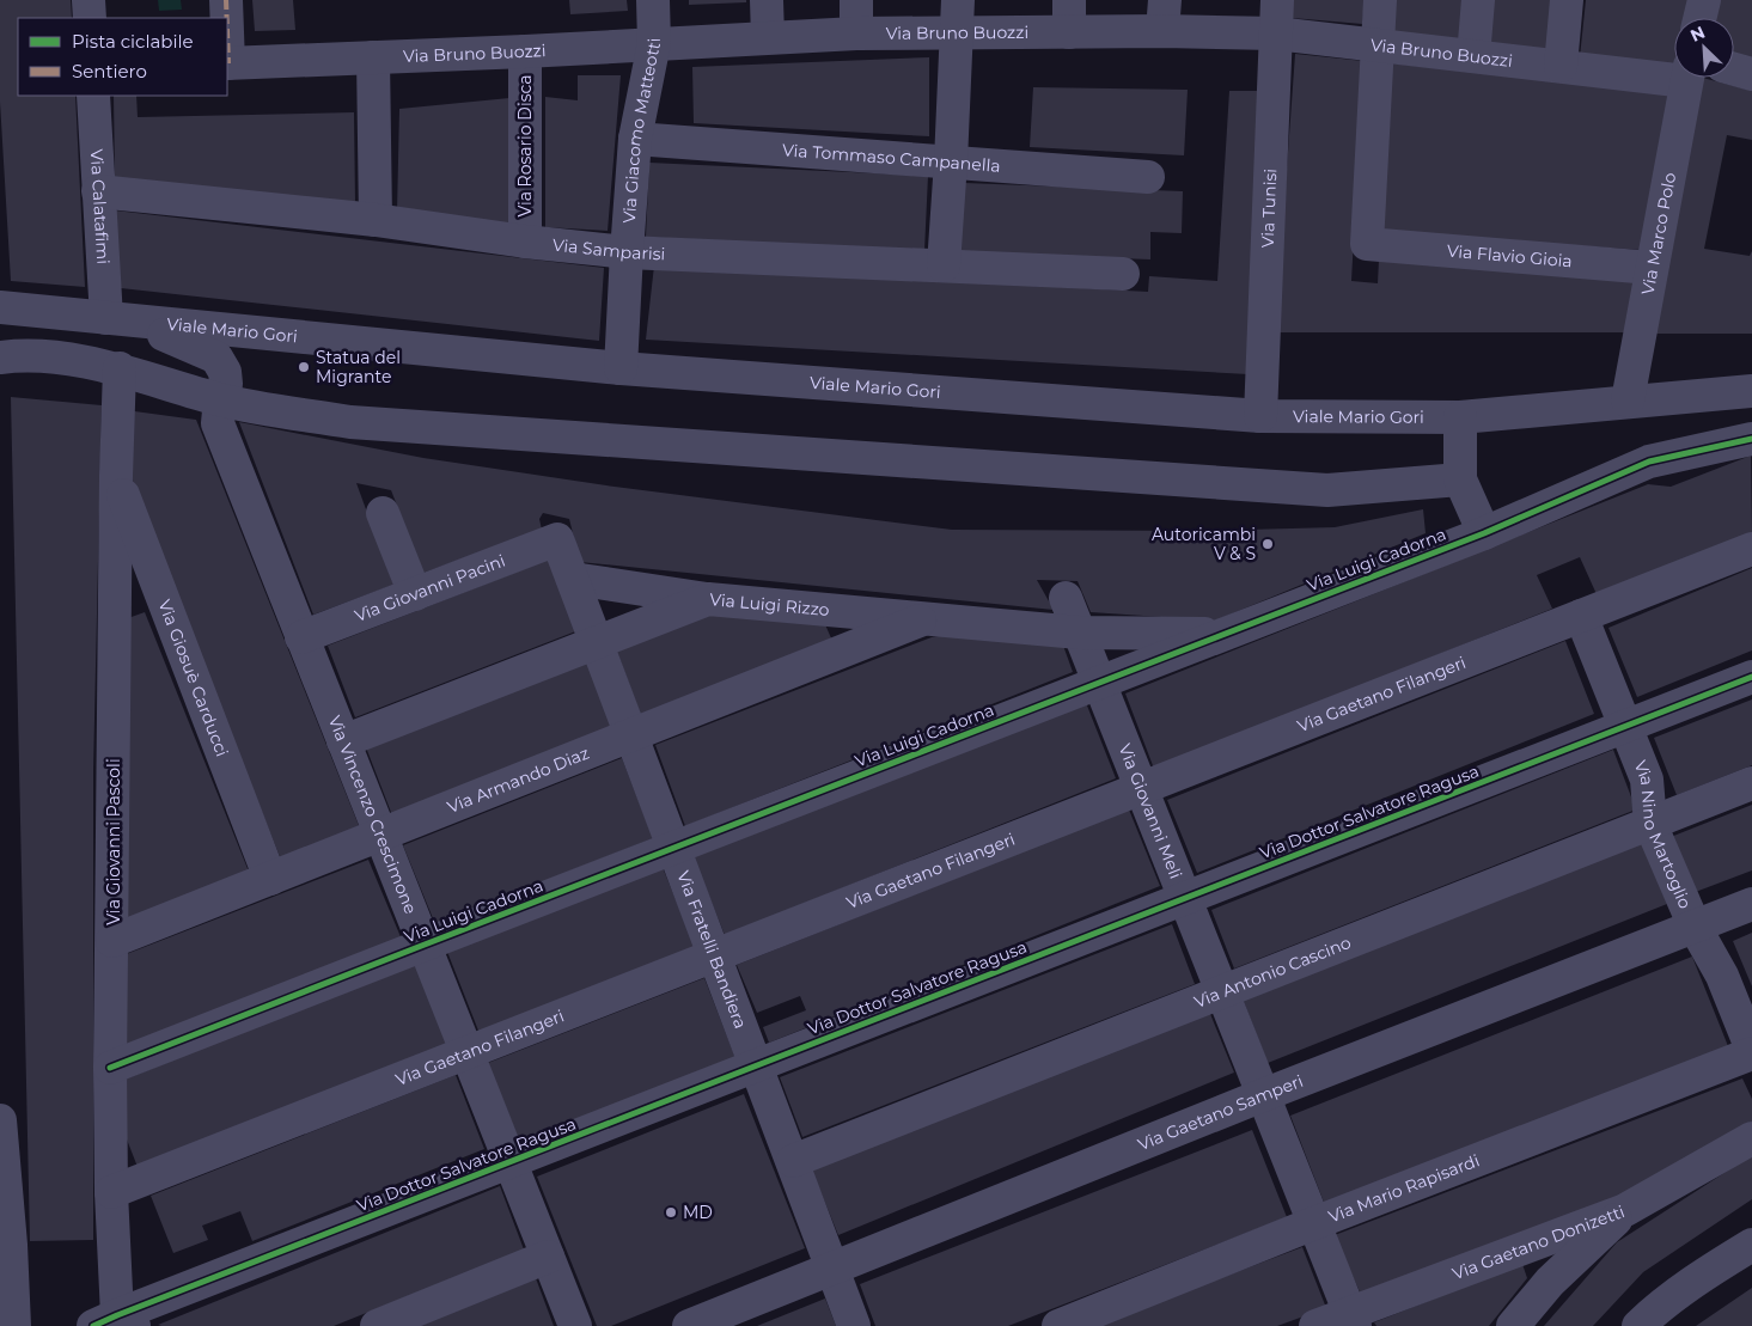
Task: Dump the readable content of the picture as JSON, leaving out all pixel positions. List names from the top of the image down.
{
  "streets": {
    "street": [
      "Via Bruno Buozzi",
      "Via Giacomo Matteotti",
      "Via Rosario Disca",
      "Via Tommaso Campanella",
      "Via Calatafimi",
      "Via Tunisi",
      "Via Marco Polo",
      "Via Samparisi",
      "Via Flavio Gioia",
      "Viale Mario Gori",
      "Via Luigi Cadorna",
      "Via Giovanni Pacini",
      "Via Luigi Rizzo",
      "Via Giosuè Carducci",
      "Via Gaetano Filangeri",
      "Via Armando Diaz",
      "Via Giovanni Meli",
      "Via Dottor Salvatore Ragusa",
      "Via Vincenzo Crescimone",
      "Via Nino Martoglio",
      "Via Giovanni Pascoli",
      "Via Fratelli Bandiera",
      "Via Antonio Cascino",
      "Via Gaetano Samperi",
      "Via Mario Rapisardi",
      "Via Gaetano Donizetti"
    ]
  },
  "crossings": [
    ["Via Bruno Buozzi", "Via Giacomo Matteotti"],
    ["Via Bruno Buozzi", "Via Rosario Disca"],
    ["Via Bruno Buozzi", "Via Tunisi"],
    ["Via Bruno Buozzi", "Via Flavio Gioia"],
    ["Via Giacomo Matteotti", "Via Tommaso Campanella"],
    ["Via Giacomo Matteotti", "Via Samparisi"],
    ["Via Giacomo Matteotti", "Viale Mario Gori"],
    ["Via Rosario Disca", "Via Samparisi"],
    ["Via Calatafimi", "Via Samparisi"],
    ["Via Calatafimi", "Viale Mario Gori"],
    ["Via Calatafimi", "Via Vincenzo Crescimone"],
    ["Via Tunisi", "Viale Mario Gori"],
    ["Via Marco Polo", "Via Flavio Gioia"],
    ["Via Marco Polo", "Viale Mario Gori"],
    ["Viale Mario Gori", "Via Vincenzo Crescimone"],
    ["Via Luigi Cadorna", "Via Luigi Rizzo"],
    ["Via Luigi Cadorna", "Via Giovanni Meli"],
    ["Via Luigi Cadorna", "Via Vincenzo Crescimone"],
    ["Via Luigi Cadorna", "Via Giovanni Pascoli"],
    ["Via Luigi Cadorna", "Via Fratelli Bandiera"],
    ["Via Giovanni Pacini", "Via Vincenzo Crescimone"],
    ["Via Giovanni Pacini", "Via Fratelli Bandiera"],
    ["Via Luigi Rizzo", "Via Armando Diaz"],
    ["Via Luigi Rizzo", "Via Giovanni Meli"],
    ["Via Luigi Rizzo", "Via Vincenzo Crescimone"],
    ["Via Luigi Rizzo", "Via Fratelli Bandiera"],
    ["Via Giosuè Carducci", "Via Armando Diaz"],
    ["Via Giosuè Carducci", "Via Giovanni Pascoli"],
    ["Via Gaetano Filangeri", "Via Giovanni Meli"],
    ["Via Gaetano Filangeri", "Via Vincenzo Crescimone"],
    ["Via Gaetano Filangeri", "Via Nino Martoglio"],
    ["Via Gaetano Filangeri", "Via Giovanni Pascoli"],
    ["Via Gaetano Filangeri", "Via Fratelli Bandiera"],
    ["Via Armando Diaz", "Via Vincenzo Crescimone"],
    ["Via Armando Diaz", "Via Giovanni Pascoli"],
    ["Via Armando Diaz", "Via Fratelli Bandiera"],
    ["Via Giovanni Meli", "Via Dottor Salvatore Ragusa"],
    ["Via Giovanni Meli", "Via Antonio Cascino"],
    ["Via Giovanni Meli", "Via Gaetano Samperi"],
    ["Via Giovanni Meli", "Via Mario Rapisardi"],
    ["Via Giovanni Meli", "Via Gaetano Donizetti"],
    ["Via Dottor Salvatore Ragusa", "Via Vincenzo Crescimone"],
    ["Via Dottor Salvatore Ragusa", "Via Nino Martoglio"],
    ["Via Dottor Salvatore Ragusa", "Via Giovanni Pascoli"],
    ["Via Dottor Salvatore Ragusa", "Via Fratelli Bandiera"],
    ["Via Nino Martoglio", "Via Antonio Cascino"],
    ["Via Nino Martoglio", "Via Gaetano Samperi"],
    ["Via Nino Martoglio", "Via Mario Rapisardi"],
    ["Via Fratelli Bandiera", "Via Antonio Cascino"],
    ["Via Fratelli Bandiera", "Via Gaetano Samperi"]
  ],
  "places": ["Statua del Migrante", "Autoricambi V & S", "MD"],
  "legend": ["Pista ciclabile", "Sentiero"],
  "north": "top left"
}
